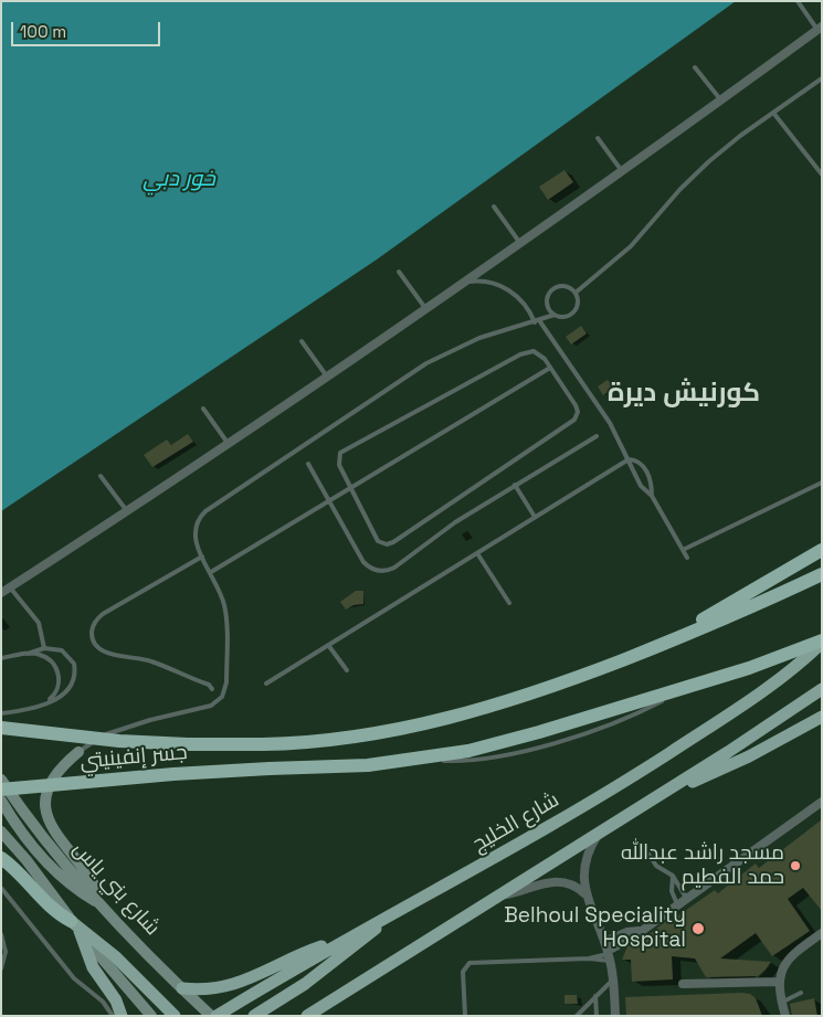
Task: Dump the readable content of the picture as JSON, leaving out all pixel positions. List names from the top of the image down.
{
  "streets": {
    "highway": ["جسر إنفينيتي"],
    "main road": ["شارع الخليج", "شارع بني ياس"]
  },
  "crossings": [
    ["جسر إنفينيتي", "شارع الخليج"]
  ],
  "districts": ["كورنيش ديرة"],
  "water": ["خور دبي"],
  "places": ["مسجد راشد عبدالله حمد الفطيم", "Belhoul Speciality Hospital"],
  "scale_bar": "100 m"
}
